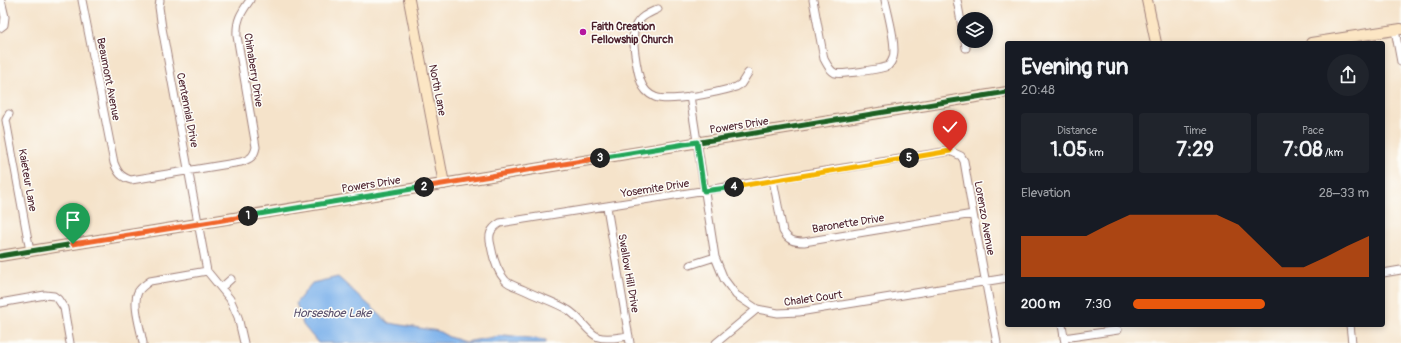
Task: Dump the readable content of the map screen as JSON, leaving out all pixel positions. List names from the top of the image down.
{
  "streets": {
    "street": [
      "Chinaberry Drive",
      "Beaumont Avenue",
      "North Lane",
      "Centennial Drive",
      "Powers Drive",
      "Kaieteur Lane",
      "Yosemite Drive",
      "Lorenzo Avenue",
      "Baronette Drive",
      "Swallow Hill Drive",
      "Chalet Court"
    ]
  },
  "crossings": [
    ["Chinaberry Drive", "Beaumont Avenue"],
    ["Chinaberry Drive", "Centennial Drive"],
    ["Beaumont Avenue", "Centennial Drive"],
    ["North Lane", "Powers Drive"],
    ["Centennial Drive", "Powers Drive"],
    ["Powers Drive", "Kaieteur Lane"],
    ["Powers Drive", "Chalet Court"],
    ["Yosemite Drive", "Lorenzo Avenue"],
    ["Yosemite Drive", "Baronette Drive"],
    ["Yosemite Drive", "Swallow Hill Drive"],
    ["Yosemite Drive", "Chalet Court"],
    ["Lorenzo Avenue", "Baronette Drive"],
    ["Lorenzo Avenue", "Chalet Court"]
  ],
  "water": ["Horseshoe Lake"],
  "places": ["Faith Creation Fellowship Church"],
  "page": {
    "heading": ["Evening run", "20:48"],
    "stats": [
      ["Distance", "1.05 km"],
      ["Time", "7:29"],
      ["Pace", "7:08 /km"]
    ],
    "pins": [
      "3",
      "5",
      "2",
      "4",
      "1"
    ],
    "chart": ["Elevation", "28–33 m"],
    "list": [
      {
        "name": "200 m",
        "note": "7:30"
      }
    ]
  }
}
